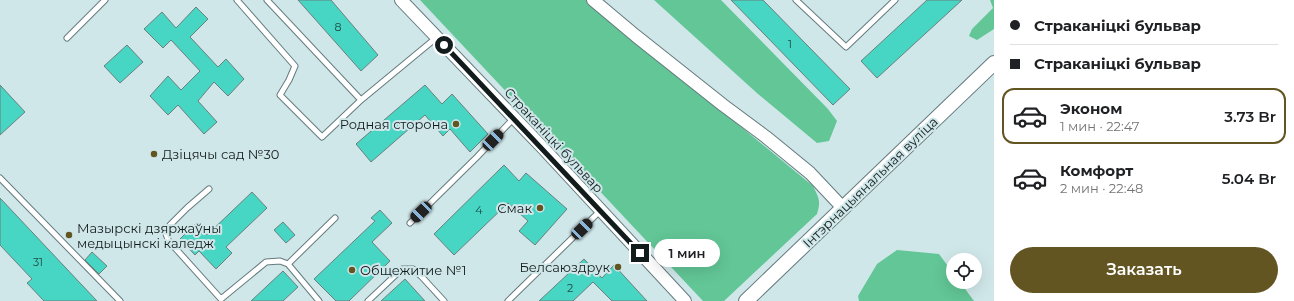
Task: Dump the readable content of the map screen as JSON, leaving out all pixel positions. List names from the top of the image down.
{
  "streets": {
    "main road": ["Інтэрнацыянальная вуліца"],
    "street": ["Страканіцкі бульвар"]
  },
  "places": [
    "Родная сторона",
    "Дзіцячы сад №30",
    "Смак",
    "Мазырскі дзяржаўны медыцынскі каледж",
    "Белсаюздрук",
    "Общежитие №1"
  ],
  "house_numbers": [
    "8",
    "1",
    "4",
    "31",
    "2"
  ],
  "page": {
    "banner": ["Страканіцкі бульвар", "Страканіцкі бульвар"],
    "list": [
      {
        "name": "Эконом",
        "note": "1 мин · 22:47",
        "value": "3.73 Br"
      },
      {
        "name": "Комфорт",
        "note": "2 мин · 22:48",
        "value": "5.04 Br"
      }
    ],
    "bubble": "1 мин",
    "buttons": "Заказать"
  }
}
